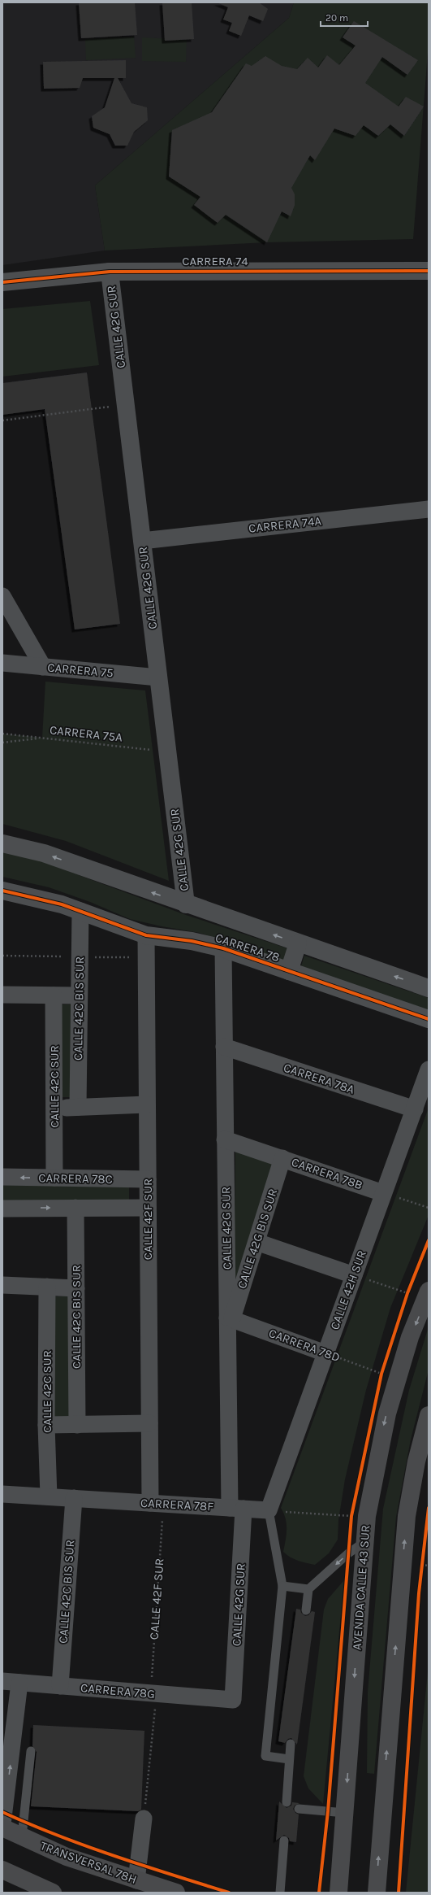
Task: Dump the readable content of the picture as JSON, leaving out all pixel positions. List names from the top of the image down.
{
  "streets": {
    "main road": ["AVENIDA CALLE 43 SUR", "TRANSVERSAL 78H"],
    "street": [
      "CARRERA 74",
      "CALLE 42G SUR",
      "CARRERA 74A",
      "CARRERA 75",
      "CARRERA 78",
      "CALLE 42C BIS SUR",
      "CARRERA 78A",
      "CALLE 42C SUR",
      "CARRERA 78B",
      "CARRERA 78C",
      "CALLE 42F SUR",
      "CALLE 42G BIS SUR",
      "CALLE 42H SUR",
      "CARRERA 78D",
      "CARRERA 78F",
      "CARRERA 78G"
    ],
    "path": ["CARRERA 75A"]
  },
  "crossings": [
    ["CARRERA 74", "CALLE 42G SUR"],
    ["CALLE 42G SUR", "CARRERA 74A"],
    ["CALLE 42G SUR", "CARRERA 75"],
    ["CALLE 42G SUR", "CARRERA 75A"],
    ["CALLE 42G SUR", "CARRERA 78"],
    ["CALLE 42G SUR", "CARRERA 78A"],
    ["CALLE 42G SUR", "CARRERA 78B"],
    ["CALLE 42G SUR", "CALLE 42G BIS SUR"],
    ["CALLE 42G SUR", "CARRERA 78D"],
    ["CALLE 42G SUR", "CARRERA 78F"],
    ["CALLE 42G SUR", "CARRERA 78G"],
    ["CARRERA 78", "CALLE 42C BIS SUR"],
    ["CARRERA 78", "CALLE 42F SUR"],
    ["CALLE 42C BIS SUR", "CARRERA 78F"],
    ["CALLE 42C BIS SUR", "CARRERA 78G"],
    ["CARRERA 78A", "CALLE 42H SUR"],
    ["CALLE 42C SUR", "CARRERA 78C"],
    ["CALLE 42C SUR", "CARRERA 78F"],
    ["CARRERA 78B", "CALLE 42G BIS SUR"],
    ["CARRERA 78B", "CALLE 42H SUR"],
    ["CARRERA 78C", "CALLE 42F SUR"],
    ["CALLE 42F SUR", "CARRERA 78F"],
    ["CALLE 42F SUR", "CARRERA 78G"],
    ["CALLE 42G BIS SUR", "CARRERA 78D"],
    ["CALLE 42H SUR", "CARRERA 78D"],
    ["CALLE 42H SUR", "CARRERA 78F"]
  ],
  "scale_bar": "20 m"
}
